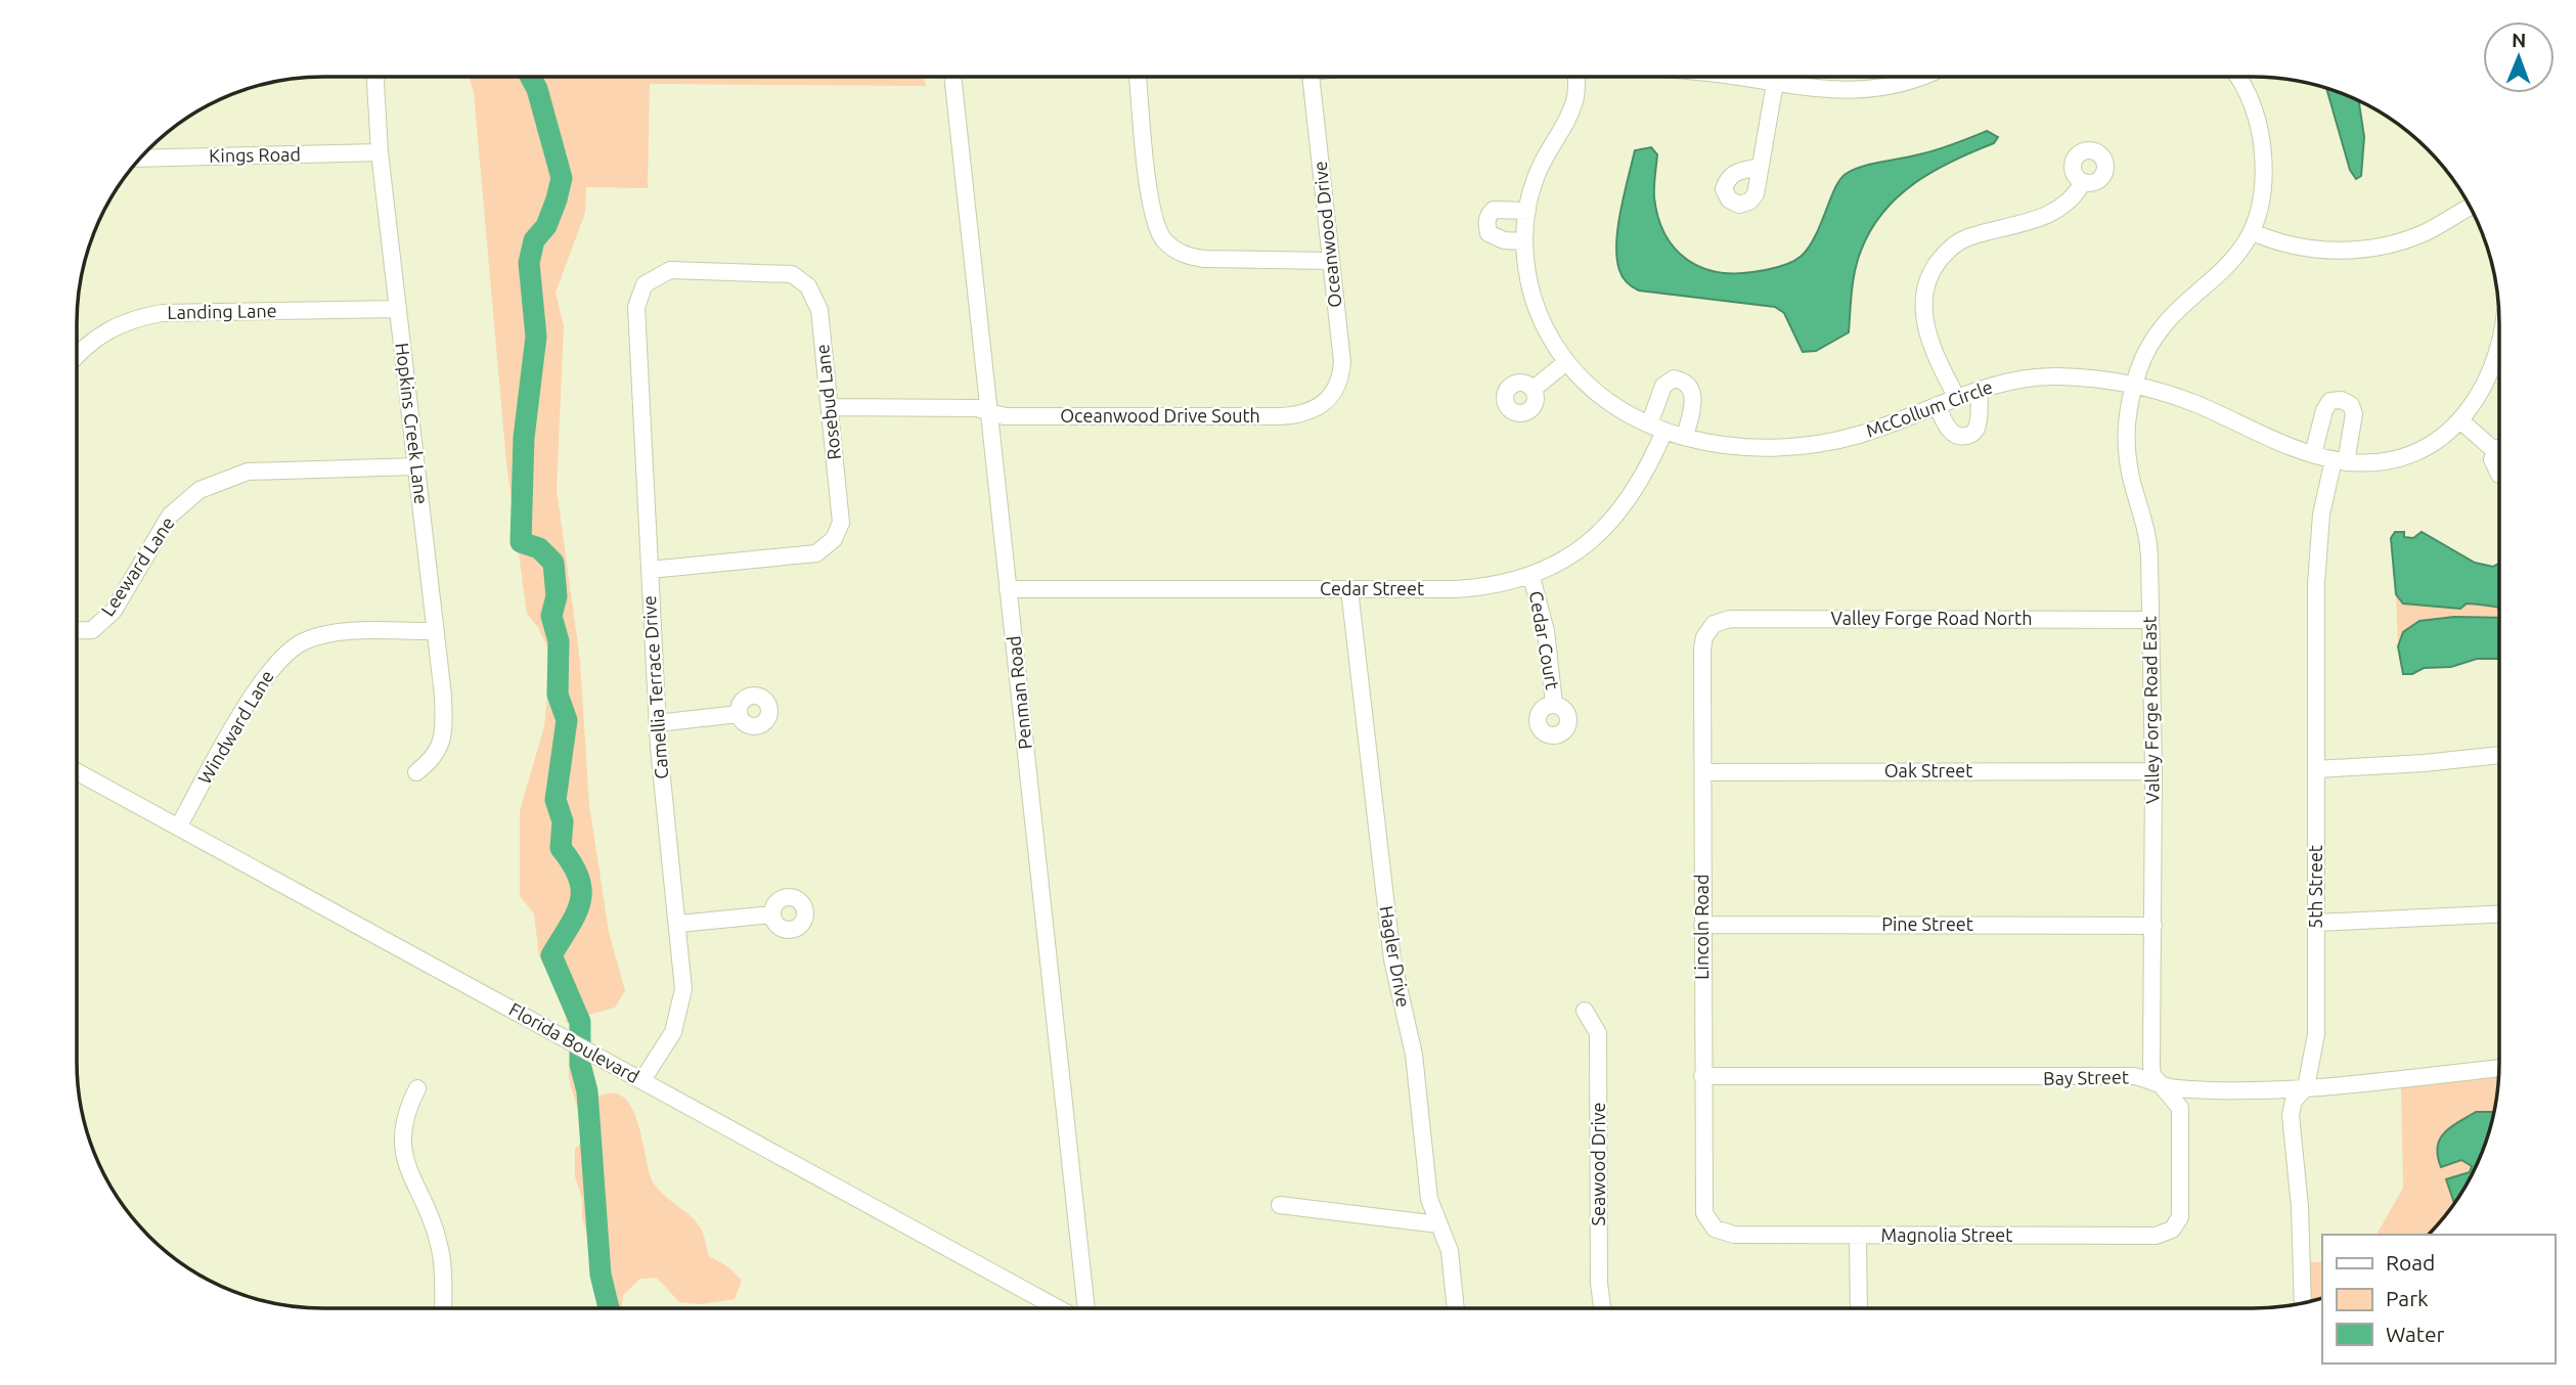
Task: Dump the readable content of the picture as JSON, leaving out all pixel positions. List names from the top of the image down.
{
  "streets": {
    "street": [
      "Kings Road",
      "Oceanwood Drive",
      "Landing Lane",
      "Rosebud Lane",
      "McCollum Circle",
      "Oceanwood Drive South",
      "Hopkins Creek Lane",
      "Leeward Lane",
      "Cedar Street",
      "Valley Forge Road North",
      "Cedar Court",
      "Camellia Terrace Drive",
      "Penman Road",
      "Valley Forge Road East",
      "Windward Lane",
      "Oak Street",
      "5th Street",
      "Pine Street",
      "Lincoln Road",
      "Hagler Drive",
      "Florida Boulevard",
      "Bay Street",
      "Seawood Drive",
      "Magnolia Street"
    ]
  },
  "crossings": [
    ["Kings Road", "Hopkins Creek Lane"],
    ["Oceanwood Drive", "Oceanwood Drive South"],
    ["Landing Lane", "Hopkins Creek Lane"],
    ["Rosebud Lane", "Oceanwood Drive South"],
    ["Rosebud Lane", "Camellia Terrace Drive"],
    ["McCollum Circle", "Cedar Street"],
    ["McCollum Circle", "Valley Forge Road East"],
    ["McCollum Circle", "5th Street"],
    ["Oceanwood Drive South", "Penman Road"],
    ["Hopkins Creek Lane", "Leeward Lane"],
    ["Hopkins Creek Lane", "Windward Lane"],
    ["Cedar Street", "Cedar Court"],
    ["Cedar Street", "Penman Road"],
    ["Cedar Street", "Hagler Drive"],
    ["Valley Forge Road North", "Valley Forge Road East"],
    ["Valley Forge Road North", "Lincoln Road"],
    ["Camellia Terrace Drive", "Florida Boulevard"],
    ["Valley Forge Road East", "Oak Street"],
    ["Valley Forge Road East", "Pine Street"],
    ["Valley Forge Road East", "Bay Street"],
    ["Valley Forge Road East", "Magnolia Street"],
    ["Windward Lane", "Florida Boulevard"],
    ["Oak Street", "Lincoln Road"],
    ["5th Street", "Bay Street"],
    ["Pine Street", "Lincoln Road"],
    ["Lincoln Road", "Bay Street"],
    ["Lincoln Road", "Magnolia Street"]
  ],
  "legend": ["Road", "Park", "Water"],
  "north": "top"
}
